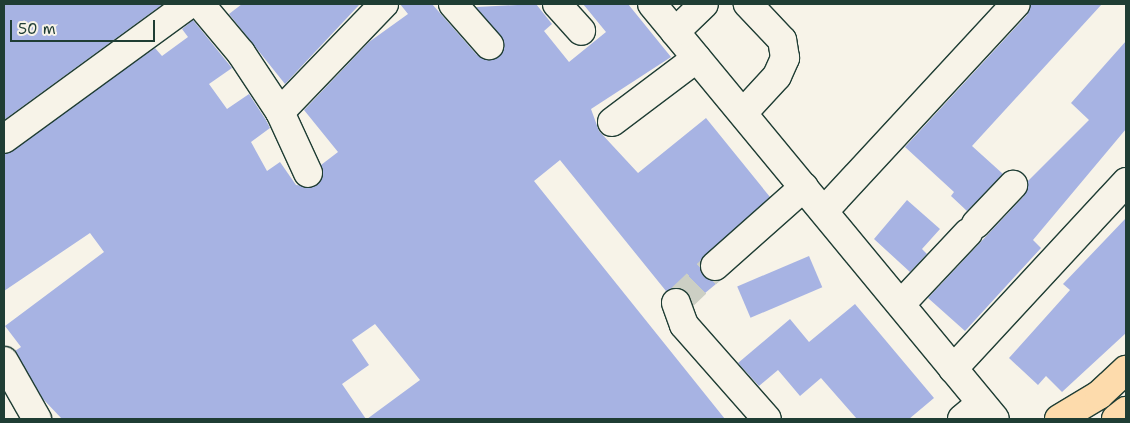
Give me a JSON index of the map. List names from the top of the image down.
{
  "scale_bar": "50 m"
}
